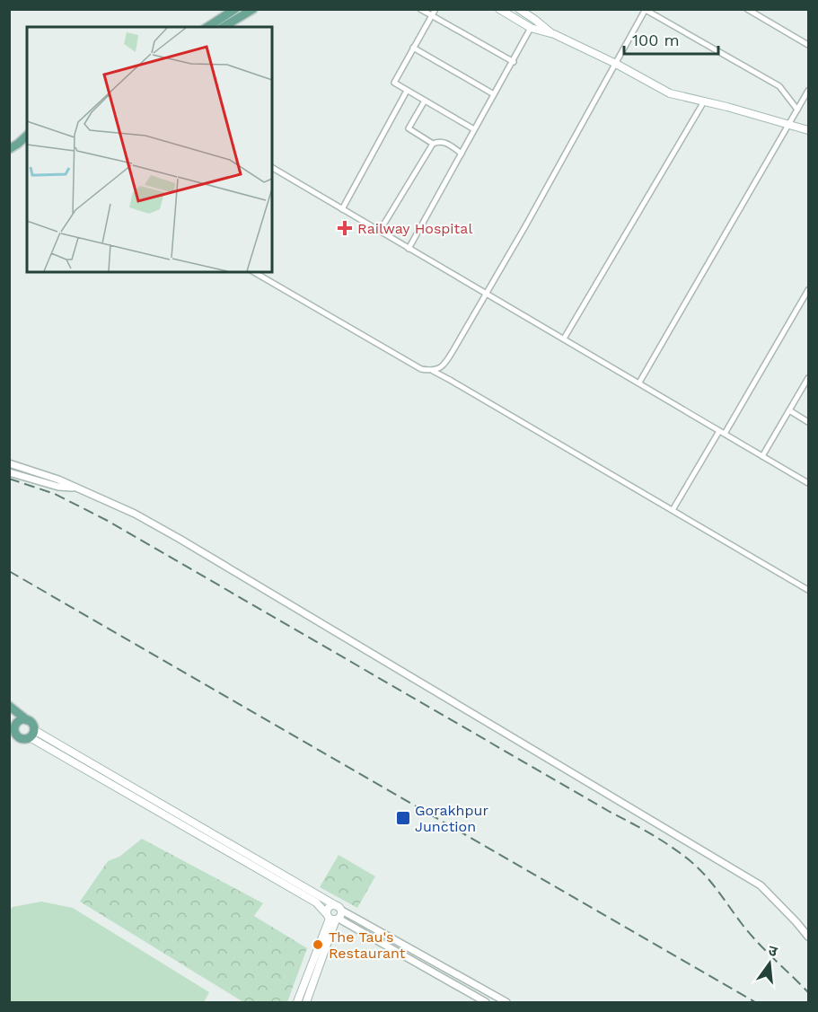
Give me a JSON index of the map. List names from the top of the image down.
{
  "places": {
    "health": ["Railway Hospital"],
    "transit": ["Gorakhpur Junction"],
    "other": ["The Tau's Restaurant"]
  },
  "scale_bar": "100 m",
  "north": "top"
}
